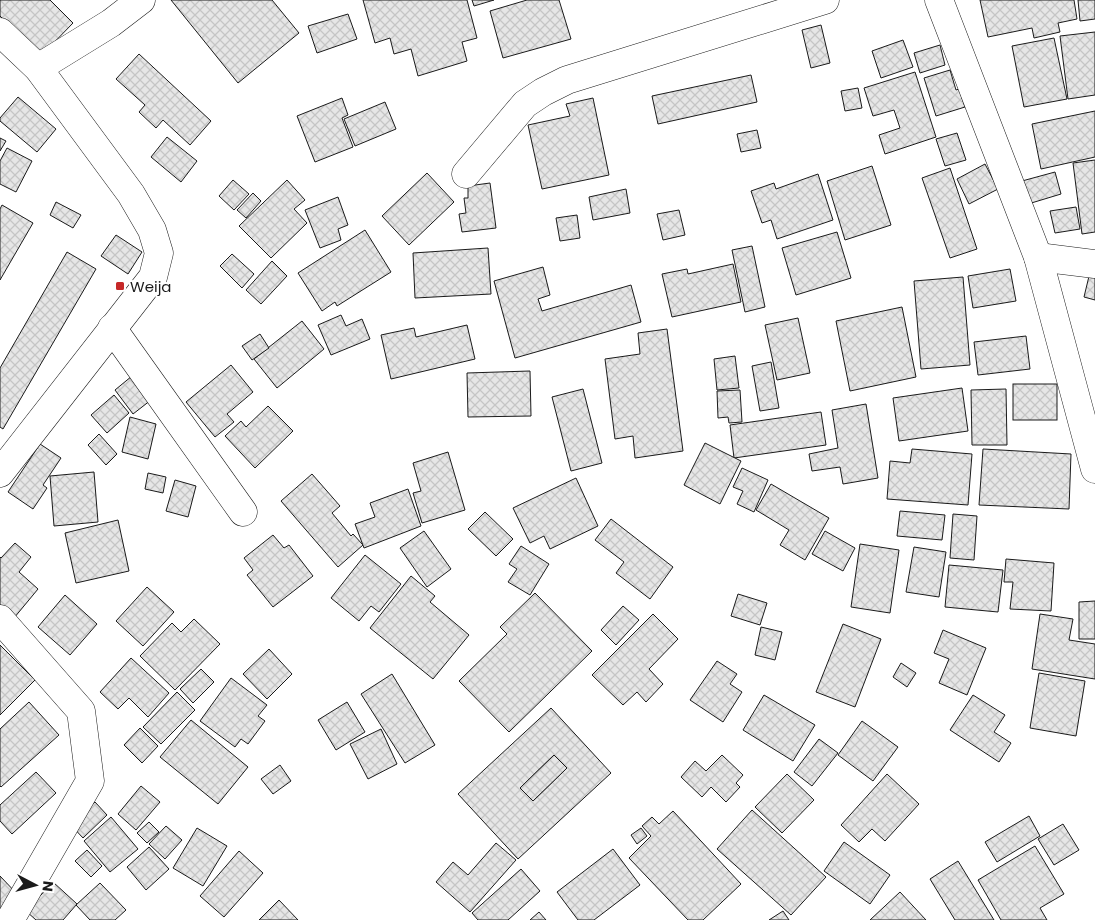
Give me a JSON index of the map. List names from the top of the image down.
{
  "places": {
    "transit": ["Weija"]
  },
  "north": "right"
}
